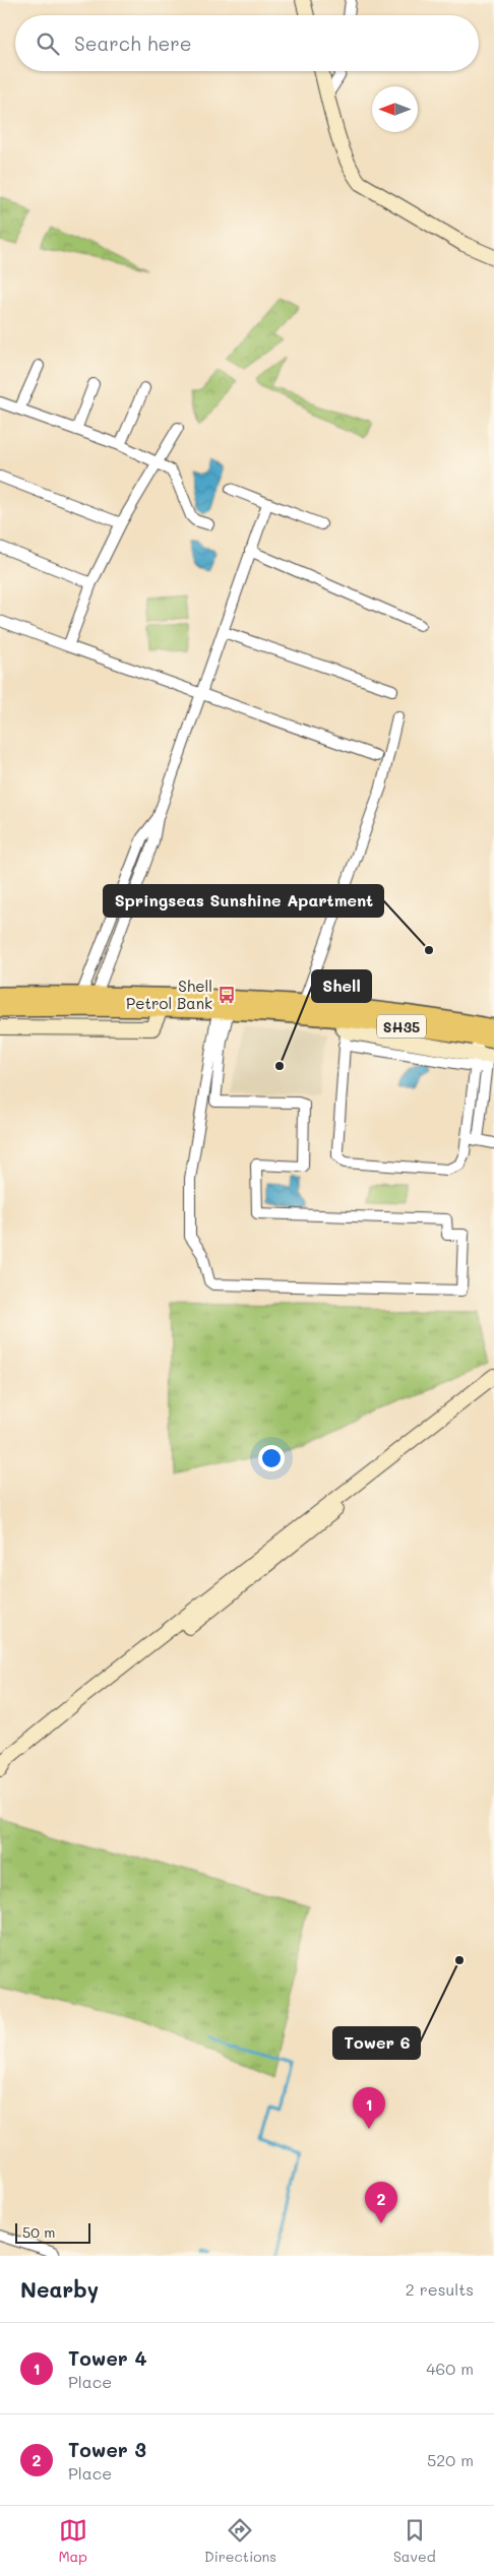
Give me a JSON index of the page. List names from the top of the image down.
{
  "streets": {
    "main road": ["SH35"]
  },
  "places": {
    "other": ["Springseas Sunshine Apartment", "Shell", "Tower 6"],
    "bus stop": ["Shell Petrol Bank"]
  },
  "scale_bar": "50 m",
  "north": "left",
  "page": {
    "search": "Search here",
    "pins": ["1", "2"],
    "scale": "50 m",
    "heading": ["Nearby", "2 results"],
    "list": [
      {
        "mark": "1",
        "name": "Tower 4",
        "note": "Place",
        "value": "460 m"
      },
      {
        "mark": "2",
        "name": "Tower 3",
        "note": "Place",
        "value": "520 m"
      }
    ],
    "nav": ["Map", "Directions", "Saved"]
  }
}
